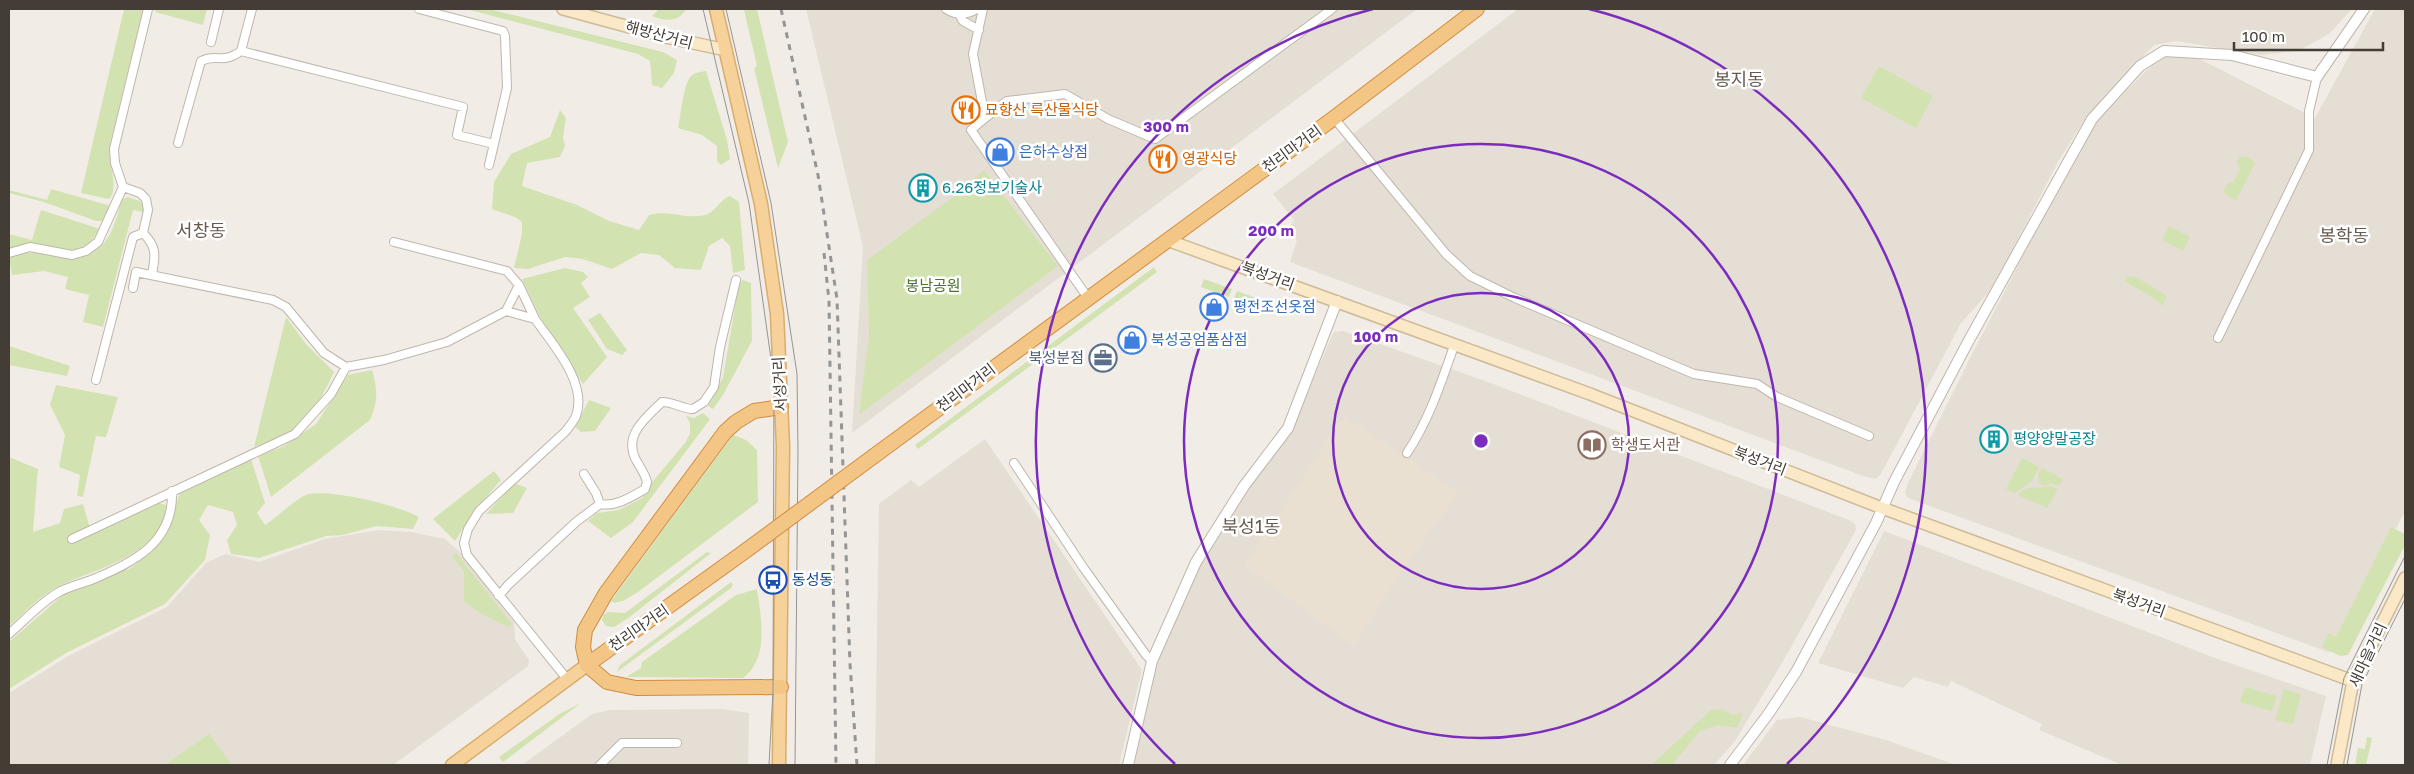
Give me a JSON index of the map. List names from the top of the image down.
{
  "streets": {
    "highway": ["천리마거리"],
    "main road": [
      "해방산거리",
      "북성거리",
      "서성거리",
      "새마을거리"
    ]
  },
  "crossings": [
    ["해방산거리", "서성거리"],
    ["천리마거리", "북성거리"],
    ["북성거리", "새마을거리"]
  ],
  "districts": [
    "봉지동",
    "서창동",
    "봉학동",
    "북성1동"
  ],
  "parks": ["봉남공원"],
  "places": {
    "restaurant": ["묘향산 륵산물식당", "영광식당"],
    "shop": ["은하수상점", "평전조선옷점", "북성공엄품삼점"],
    "building": ["6.26정보기술사", "평양양말공장"],
    "office": ["북성분점"],
    "library": ["학생도서관"],
    "bus stop": ["동성동"]
  },
  "scale_bar": "100 m",
  "rings": ["300 m", "200 m", "100 m"]
}
